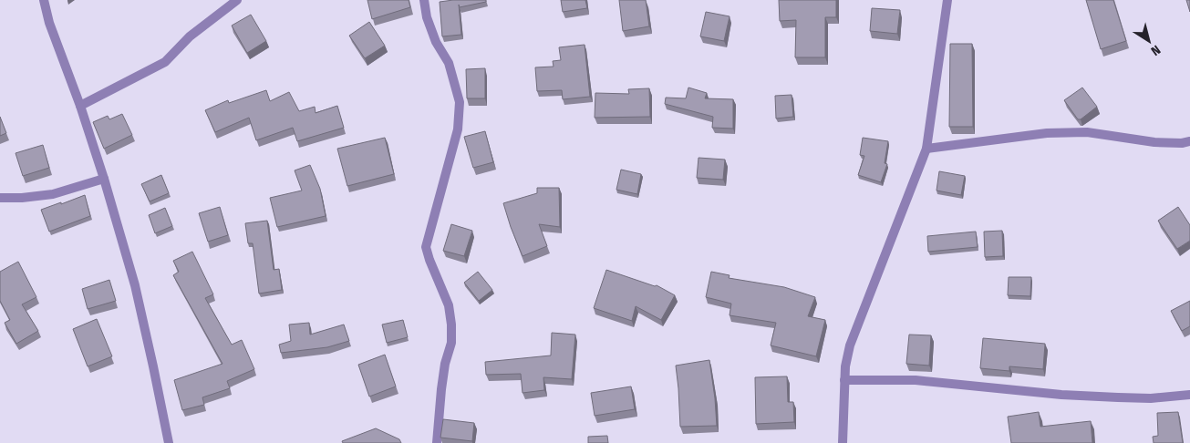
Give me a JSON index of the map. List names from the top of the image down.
{
  "north": "bottom right"
}
